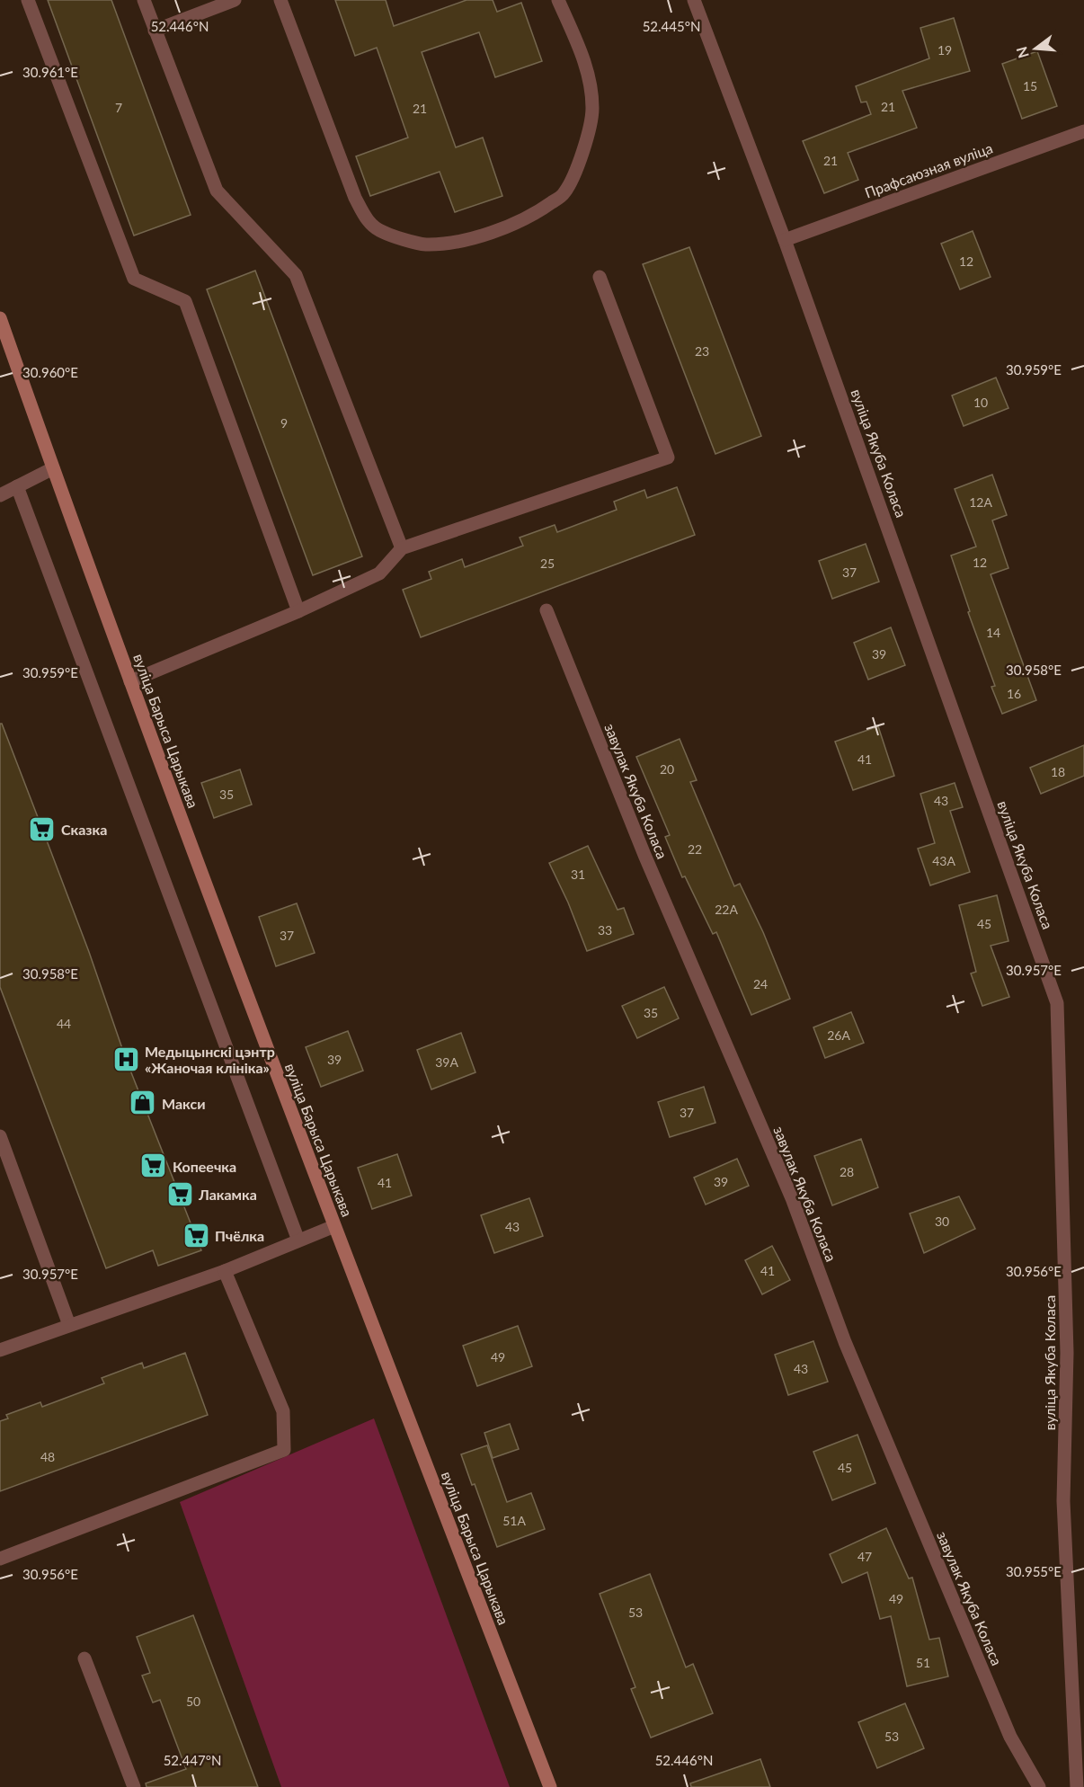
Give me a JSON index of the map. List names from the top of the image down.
{
  "streets": {
    "main road": ["вуліца Барыса Царыкава"],
    "street": ["Прафсаюзная вуліца", "вуліца Якуба Коласа", "завулак Якуба Коласа"]
  },
  "crossings": [
    ["Прафсаюзная вуліца", "вуліца Якуба Коласа"]
  ],
  "places": {
    "supermarket": [
      "Сказка",
      "Копеечка",
      "Лакамка",
      "Пчёлка"
    ],
    "hospital": ["Медыцынскі цэнтр «Жаночая клініка»"],
    "shop": ["Макси"]
  },
  "house_numbers": [
    "19",
    "15",
    "21",
    "7",
    "21",
    "21",
    "12",
    "23",
    "10",
    "9",
    "12А",
    "12",
    "25",
    "37",
    "14",
    "39",
    "16",
    "41",
    "20",
    "18",
    "35",
    "43",
    "22",
    "43А",
    "31",
    "22А",
    "45",
    "33",
    "37",
    "24",
    "35",
    "44",
    "26А",
    "39",
    "39А",
    "37",
    "28",
    "39",
    "41",
    "30",
    "43",
    "41",
    "49",
    "43",
    "48",
    "45",
    "51А",
    "47",
    "49",
    "53",
    "51",
    "50",
    "53"
  ],
  "north": "left",
  "coordinates": [
    "52.446°N",
    "52.445°N",
    "30.961°E",
    "30.959°E",
    "30.960°E",
    "30.958°E",
    "30.957°E",
    "30.956°E",
    "30.955°E",
    "52.447°N"
  ]
}
